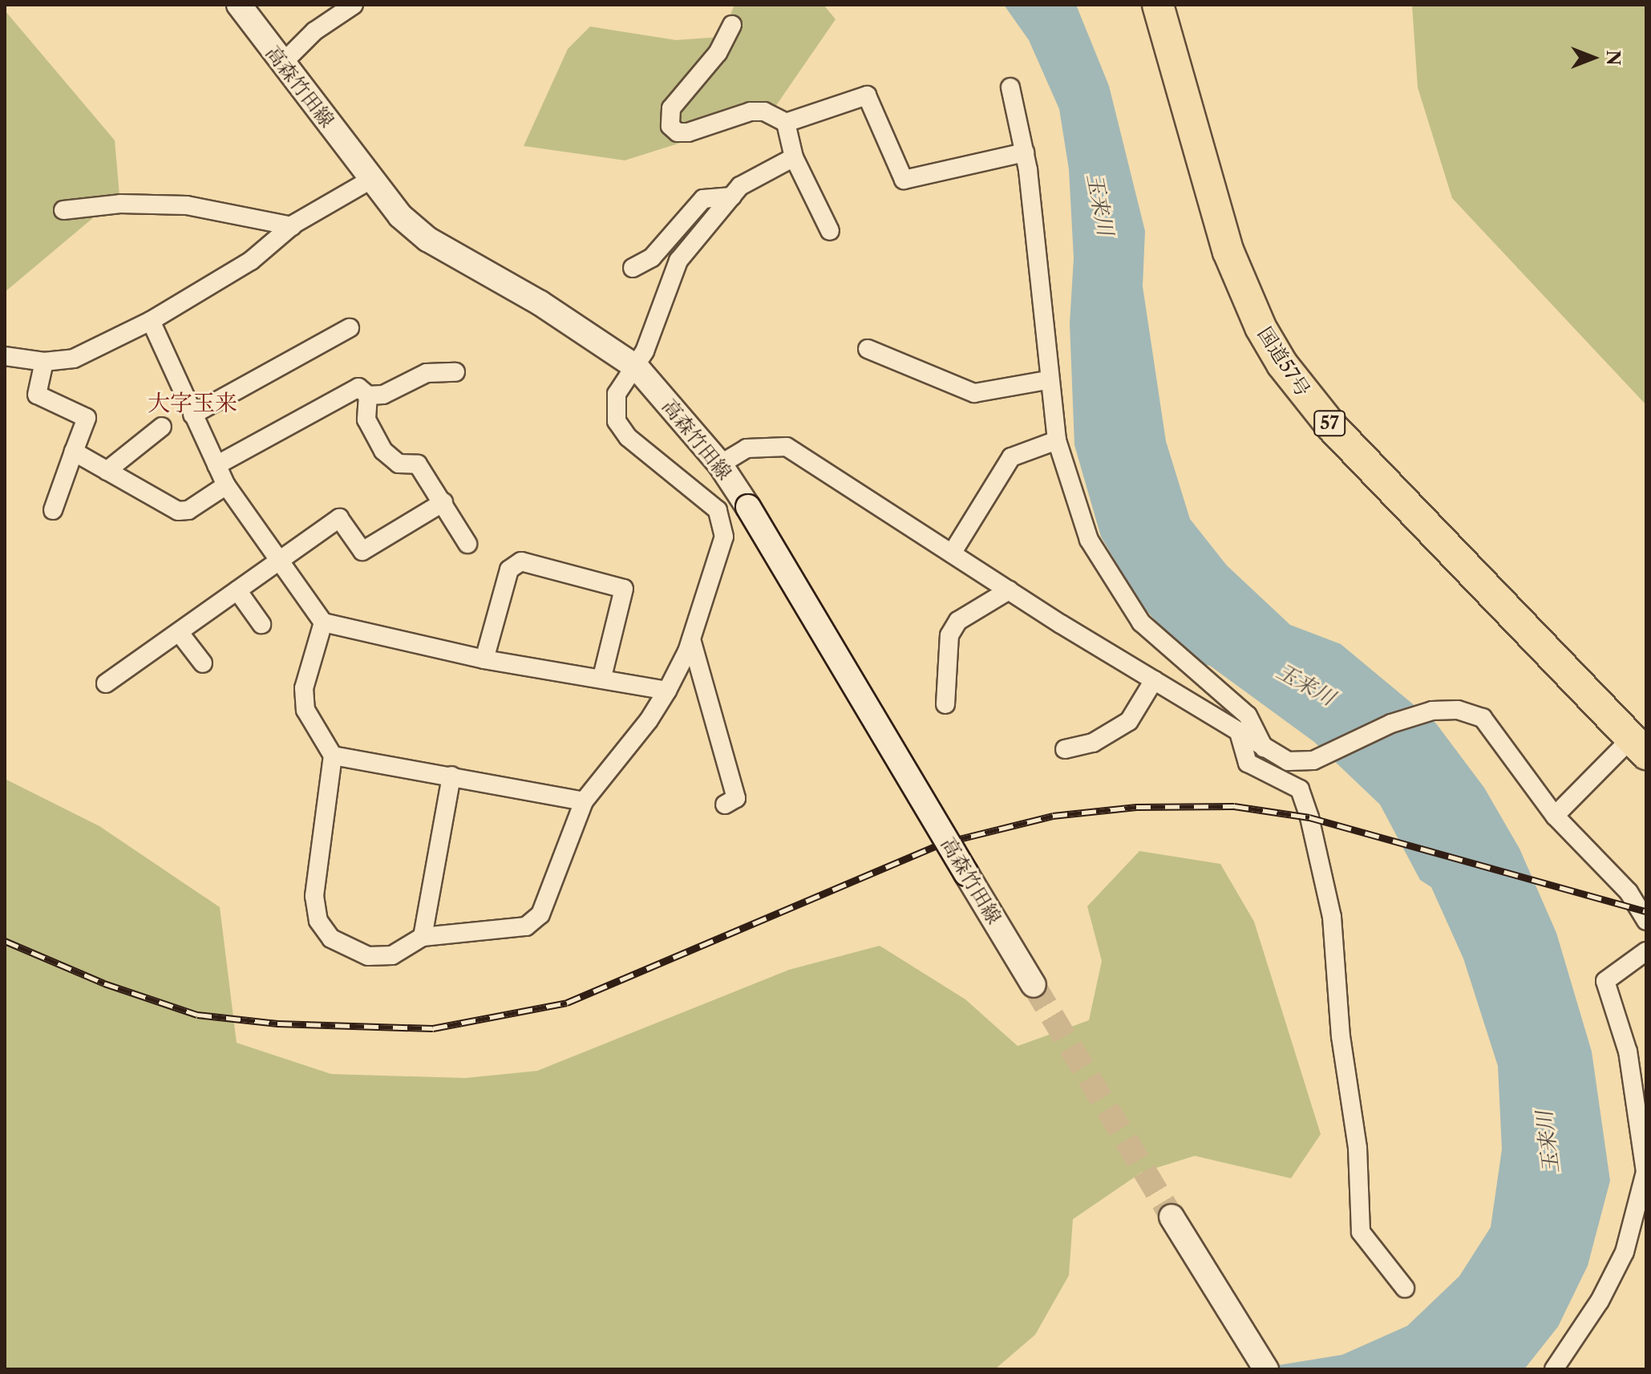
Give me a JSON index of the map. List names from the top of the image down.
{
  "streets": {
    "highway": ["国道57号", "57"],
    "main road": ["高森竹田線"]
  },
  "districts": ["大字玉来"],
  "water": ["玉来川"],
  "north": "right"
}
